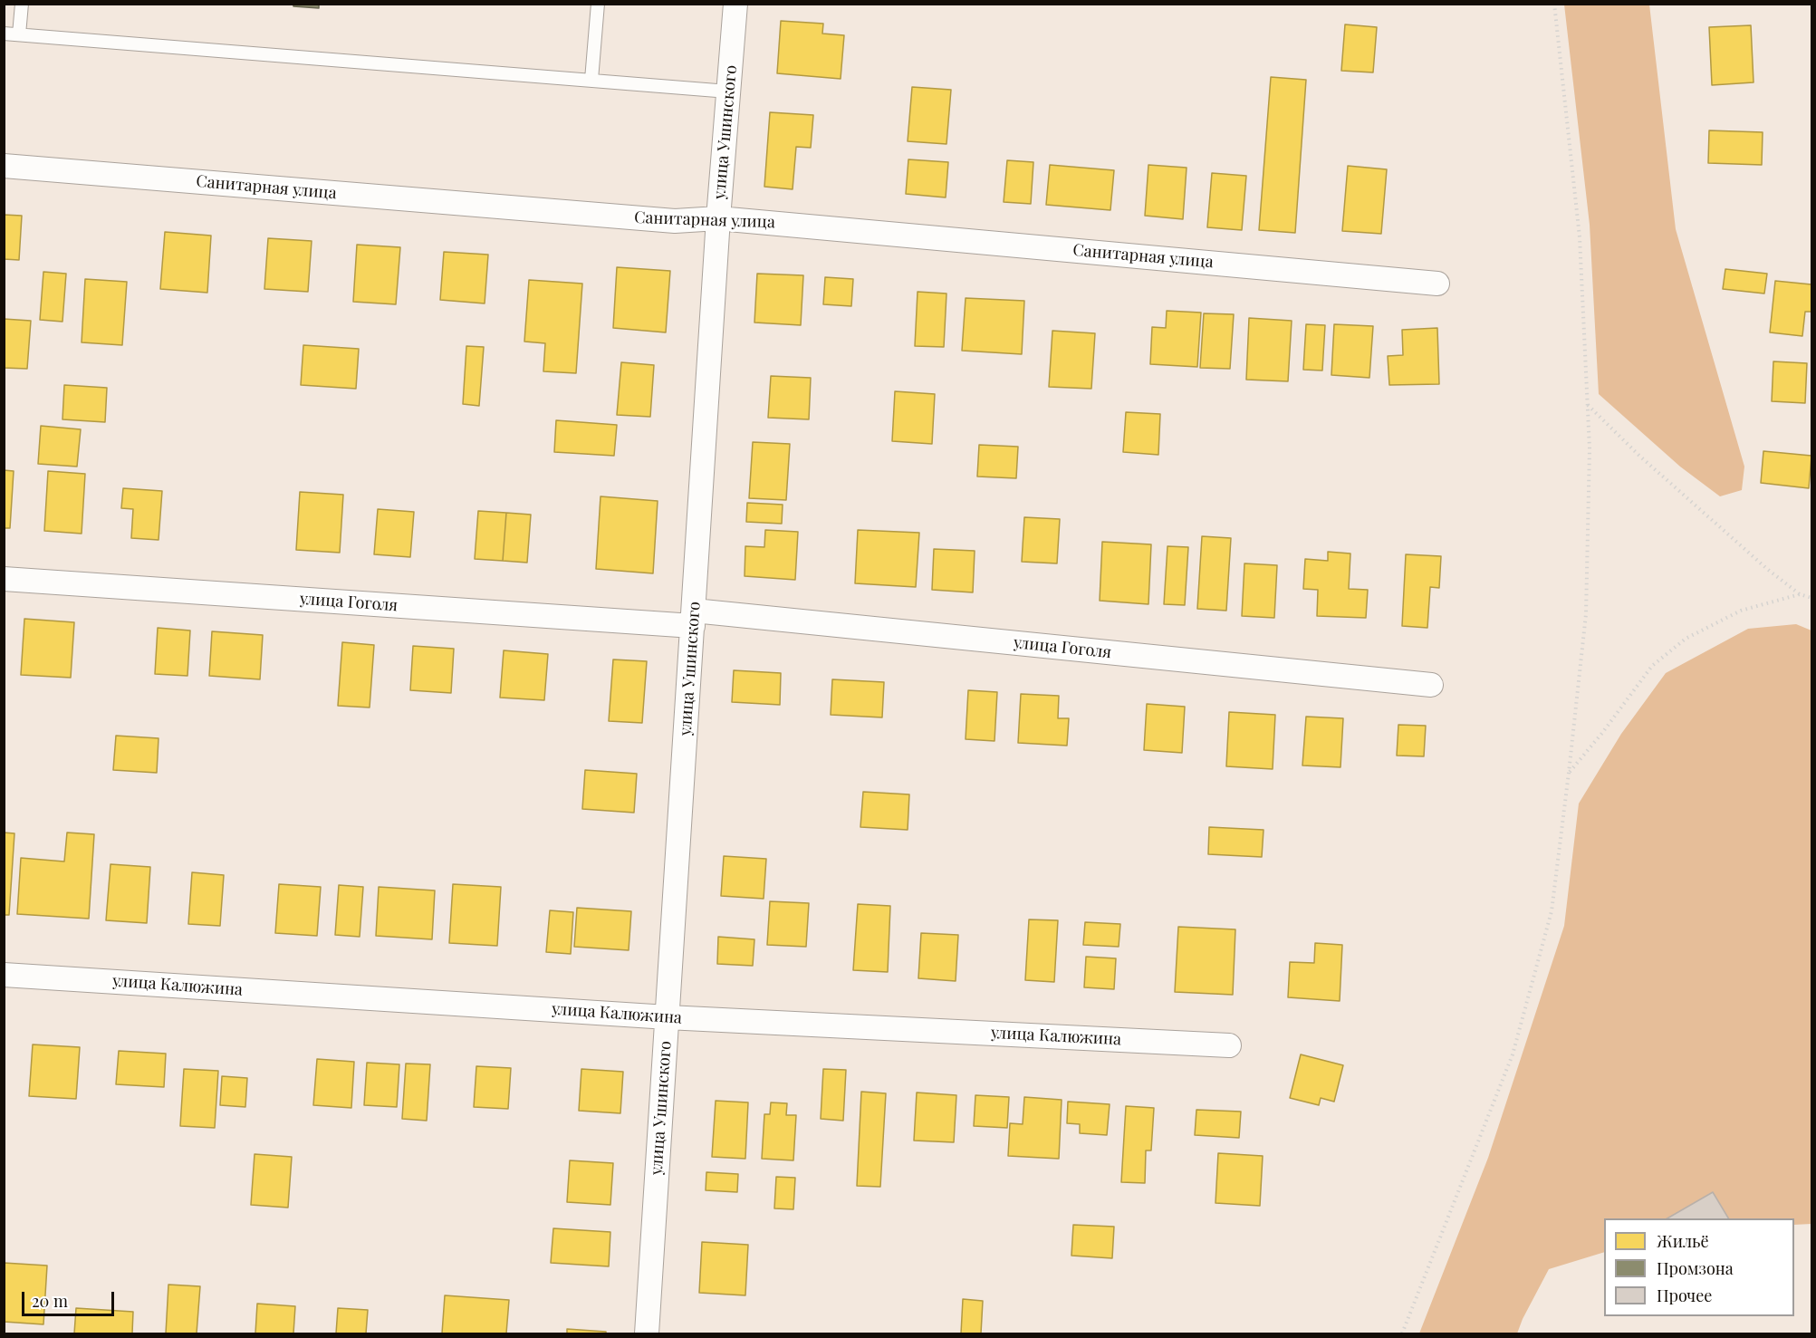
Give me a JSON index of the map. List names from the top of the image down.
{
  "streets": {
    "street": [
      "улица Ушинского",
      "Санитарная улица",
      "улица Гоголя",
      "улица Калюжина"
    ]
  },
  "crossings": [
    ["улица Ушинского", "Санитарная улица"],
    ["улица Ушинского", "улица Гоголя"],
    ["улица Ушинского", "улица Калюжина"]
  ],
  "legend": ["Жильё", "Промзона", "Прочее"],
  "scale_bar": "20 m"
}
